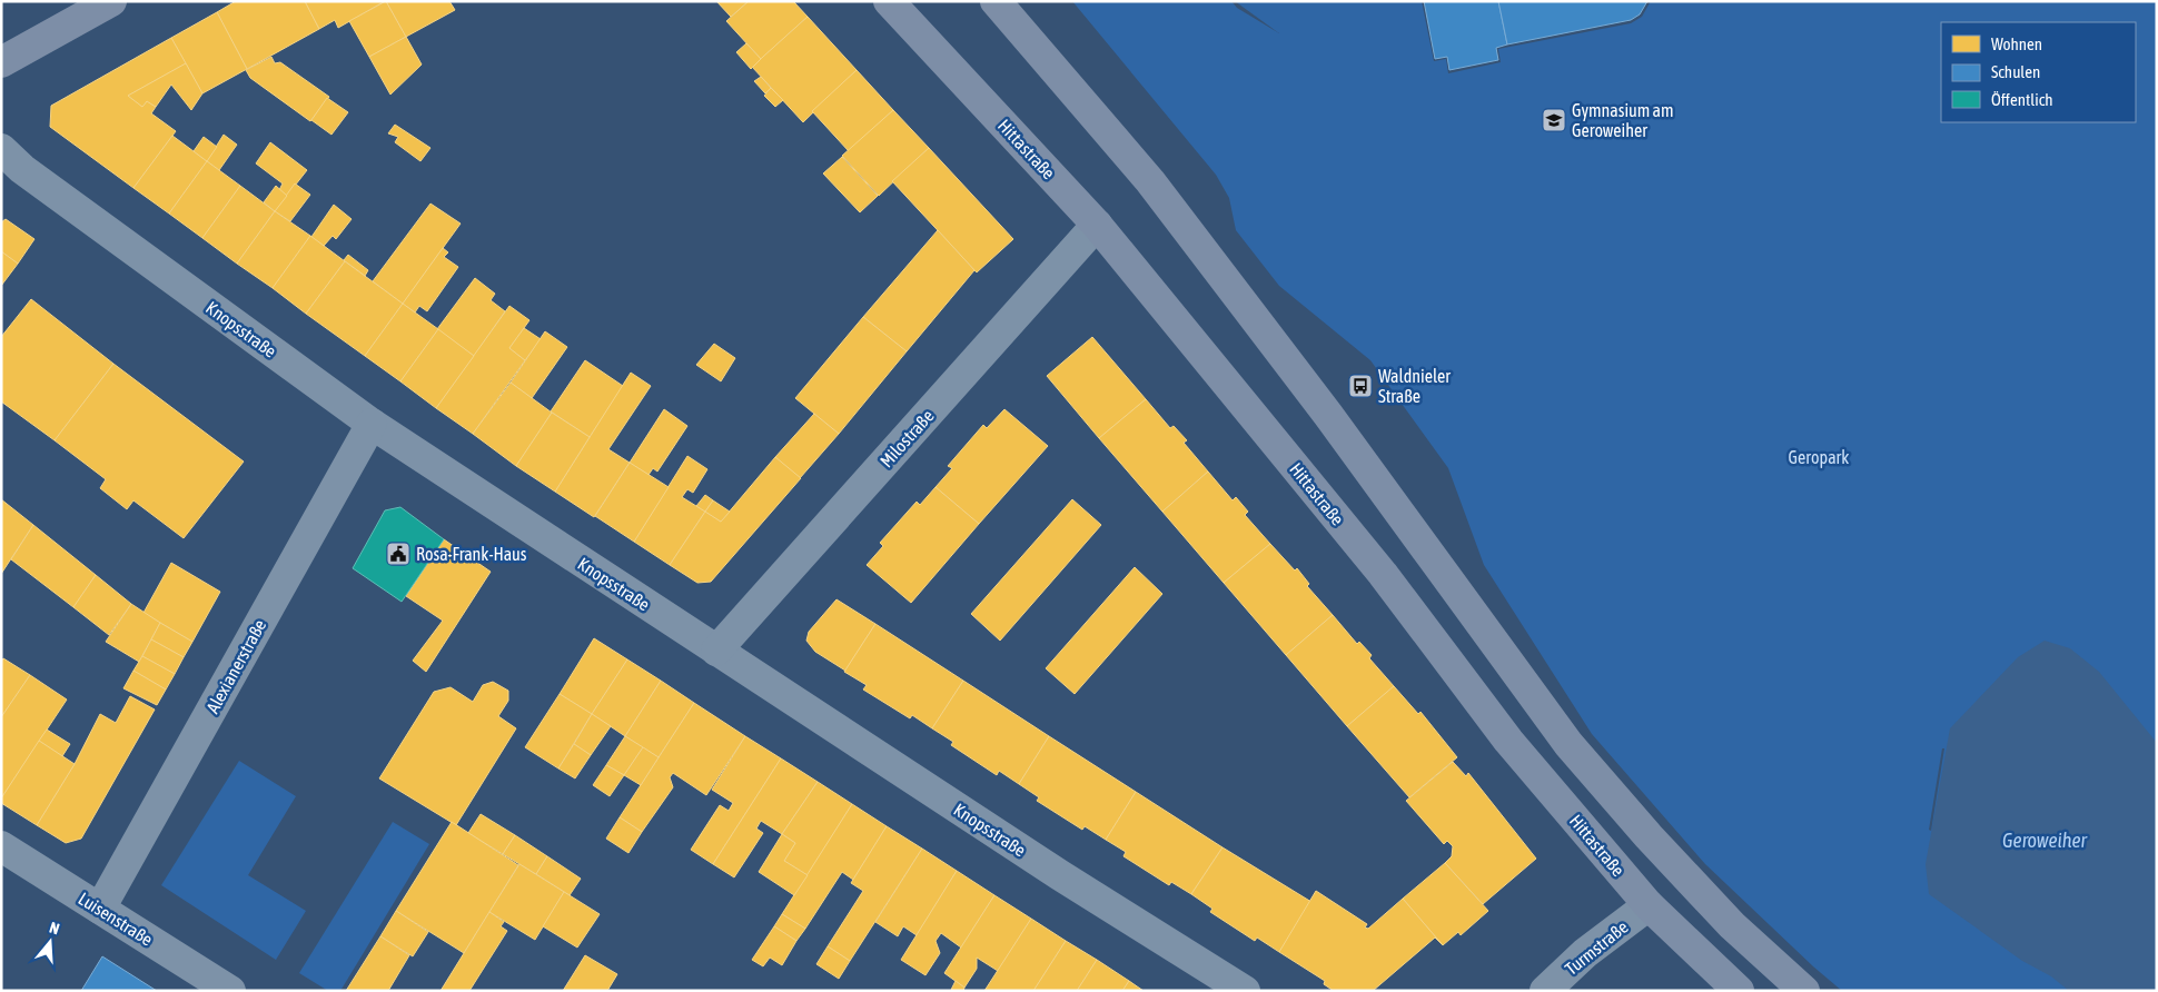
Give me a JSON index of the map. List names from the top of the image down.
{
  "streets": {
    "main road": ["Hittastraße"],
    "street": [
      "Knopsstraße",
      "Milostraße",
      "Alexianerstraße",
      "Luisenstraße",
      "Turmstraße"
    ]
  },
  "crossings": [
    ["Hittastraße", "Milostraße"],
    ["Hittastraße", "Turmstraße"],
    ["Knopsstraße", "Milostraße"],
    ["Knopsstraße", "Alexianerstraße"],
    ["Alexianerstraße", "Luisenstraße"]
  ],
  "water": ["Geroweiher"],
  "parks": ["Geropark"],
  "places": {
    "school or university": ["Gymnasium am Geroweiher"],
    "bus stop": ["Waldnieler Straße"],
    "public building": ["Rosa-Frank-Haus"]
  },
  "legend": ["Wohnen", "Schulen", "Öffentlich"],
  "north": "top"
}
